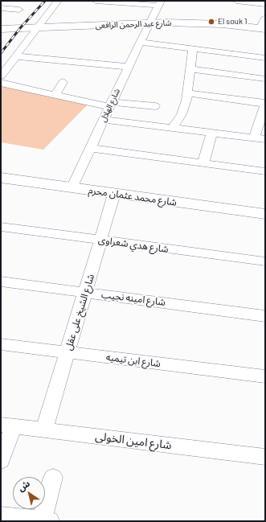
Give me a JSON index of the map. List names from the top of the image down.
{
  "streets": {
    "street": [
      "شارع عبد الرحمن الرافعى",
      "شارع الهلال",
      "شارع محمد عثمان محرم",
      "شارع هدي شعراوى",
      "شارع امينه نجيب",
      "شارع الشيخ على عقل",
      "شارع ابن تيميه",
      "شارع امين الخولى"
    ]
  },
  "crossings": [
    ["شارع عبد الرحمن الرافعى", "شارع الهلال"],
    ["شارع الهلال", "شارع محمد عثمان محرم"],
    ["شارع محمد عثمان محرم", "شارع الشيخ على عقل"],
    ["شارع هدي شعراوى", "شارع الشيخ على عقل"],
    ["شارع امينه نجيب", "شارع الشيخ على عقل"],
    ["شارع الشيخ على عقل", "شارع ابن تيميه"],
    ["شارع الشيخ على عقل", "شارع امين الخولى"]
  ],
  "places": ["El souk 1"],
  "north": "top left"
}
